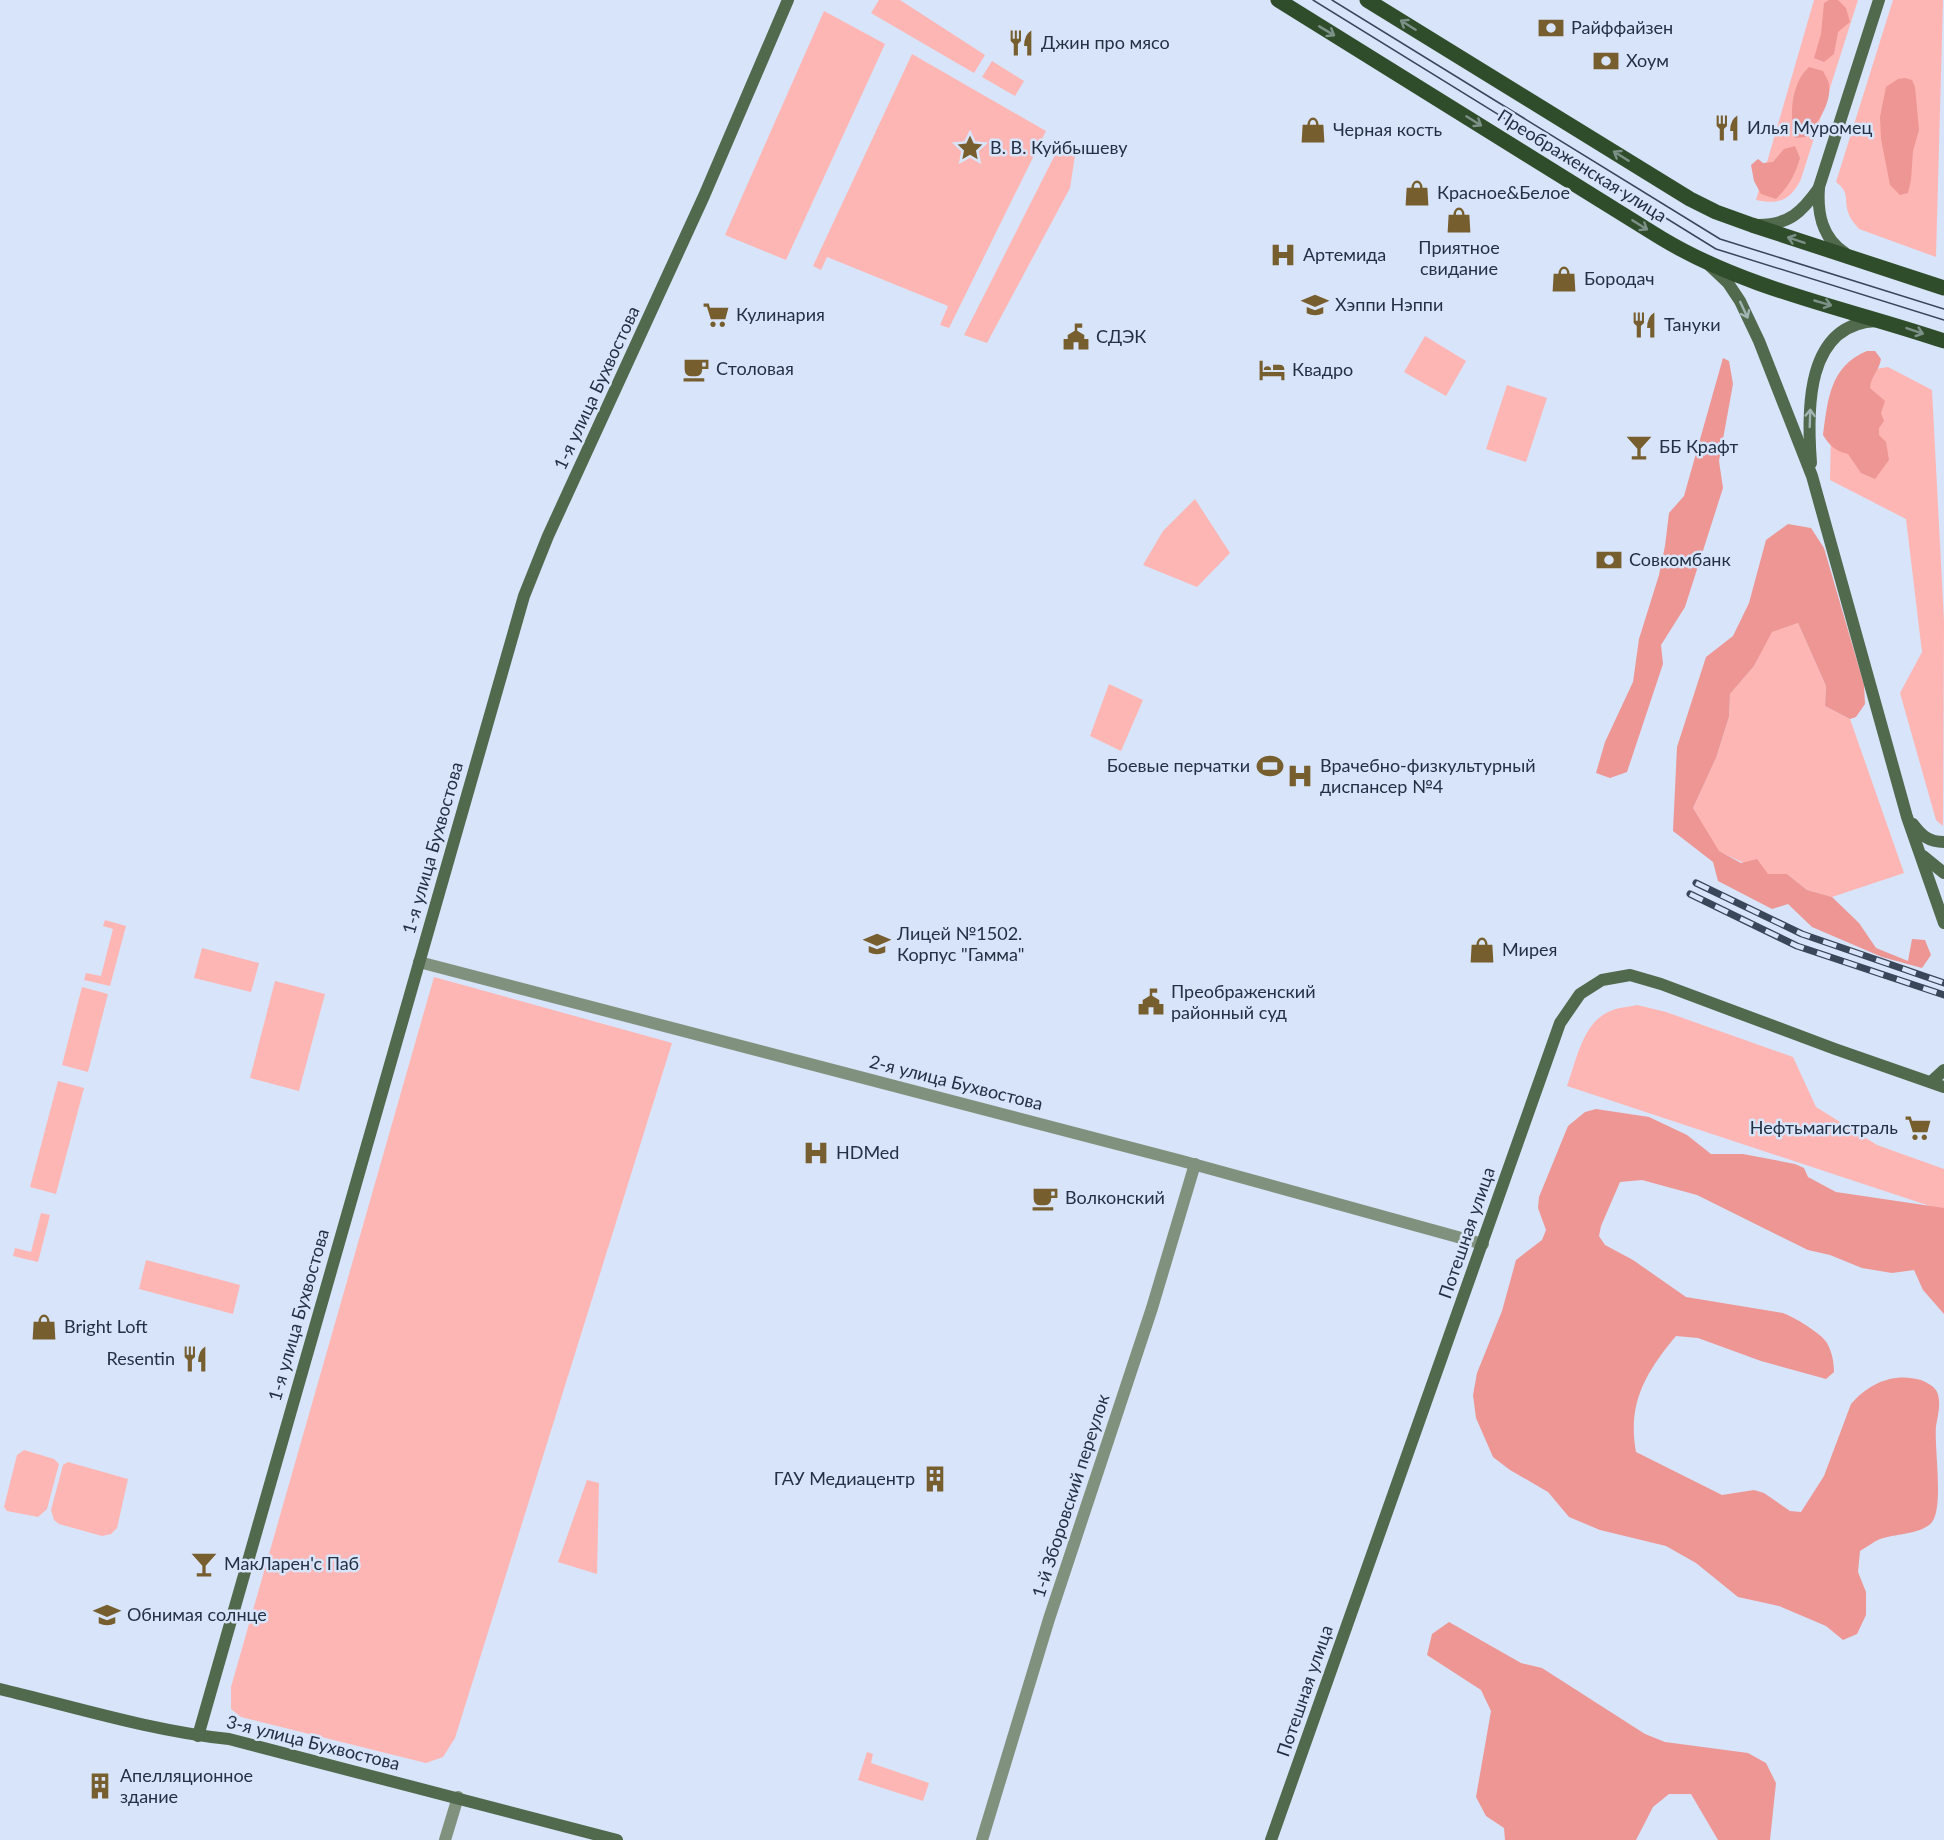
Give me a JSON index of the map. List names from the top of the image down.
{
  "streets": {
    "main road": ["Преображенская улица"],
    "street": [
      "1-я улица Бухвостова",
      "2-я улица Бухвостова",
      "Потешная улица",
      "1-й Зборовский переулок",
      "3-я улица Бухвостова"
    ]
  },
  "crossings": [
    ["1-я улица Бухвостова", "2-я улица Бухвостова"],
    ["1-я улица Бухвостова", "3-я улица Бухвостова"],
    ["2-я улица Бухвостова", "Потешная улица"],
    ["2-я улица Бухвостова", "1-й Зборовский переулок"]
  ],
  "places": {
    "bank": ["Райффайзен", "Хоум", "Совкомбанк"],
    "restaurant": [
      "Джин про мясо",
      "Илья Муромец",
      "Тануки",
      "Resentin"
    ],
    "shop": [
      "Черная кость",
      "Красное&Белое",
      "Приятное свидание",
      "Бородач",
      "Мирея",
      "Bright Loft"
    ],
    "place": ["В. В. Куйбышеву"],
    "hospital": ["Артемида", "Врачебно-физкультурный диспансер №4", "HDMed"],
    "school or university": ["Хэппи Нэппи", "Лицей №1502. Корпус \"Гамма\"", "Обнимая солнце"],
    "supermarket": ["Кулинария", "Нефтьмагистраль"],
    "public building": ["СДЭК", "Преображенский районный суд"],
    "cafe": ["Столовая", "Волконский"],
    "hotel": ["Квадро"],
    "bar": ["ББ Крафт", "МакЛарен'с Паб"],
    "sports": ["Боевые перчатки"],
    "building": ["ГАУ Медиацентр", "Апелляционное здание"]
  }
}
